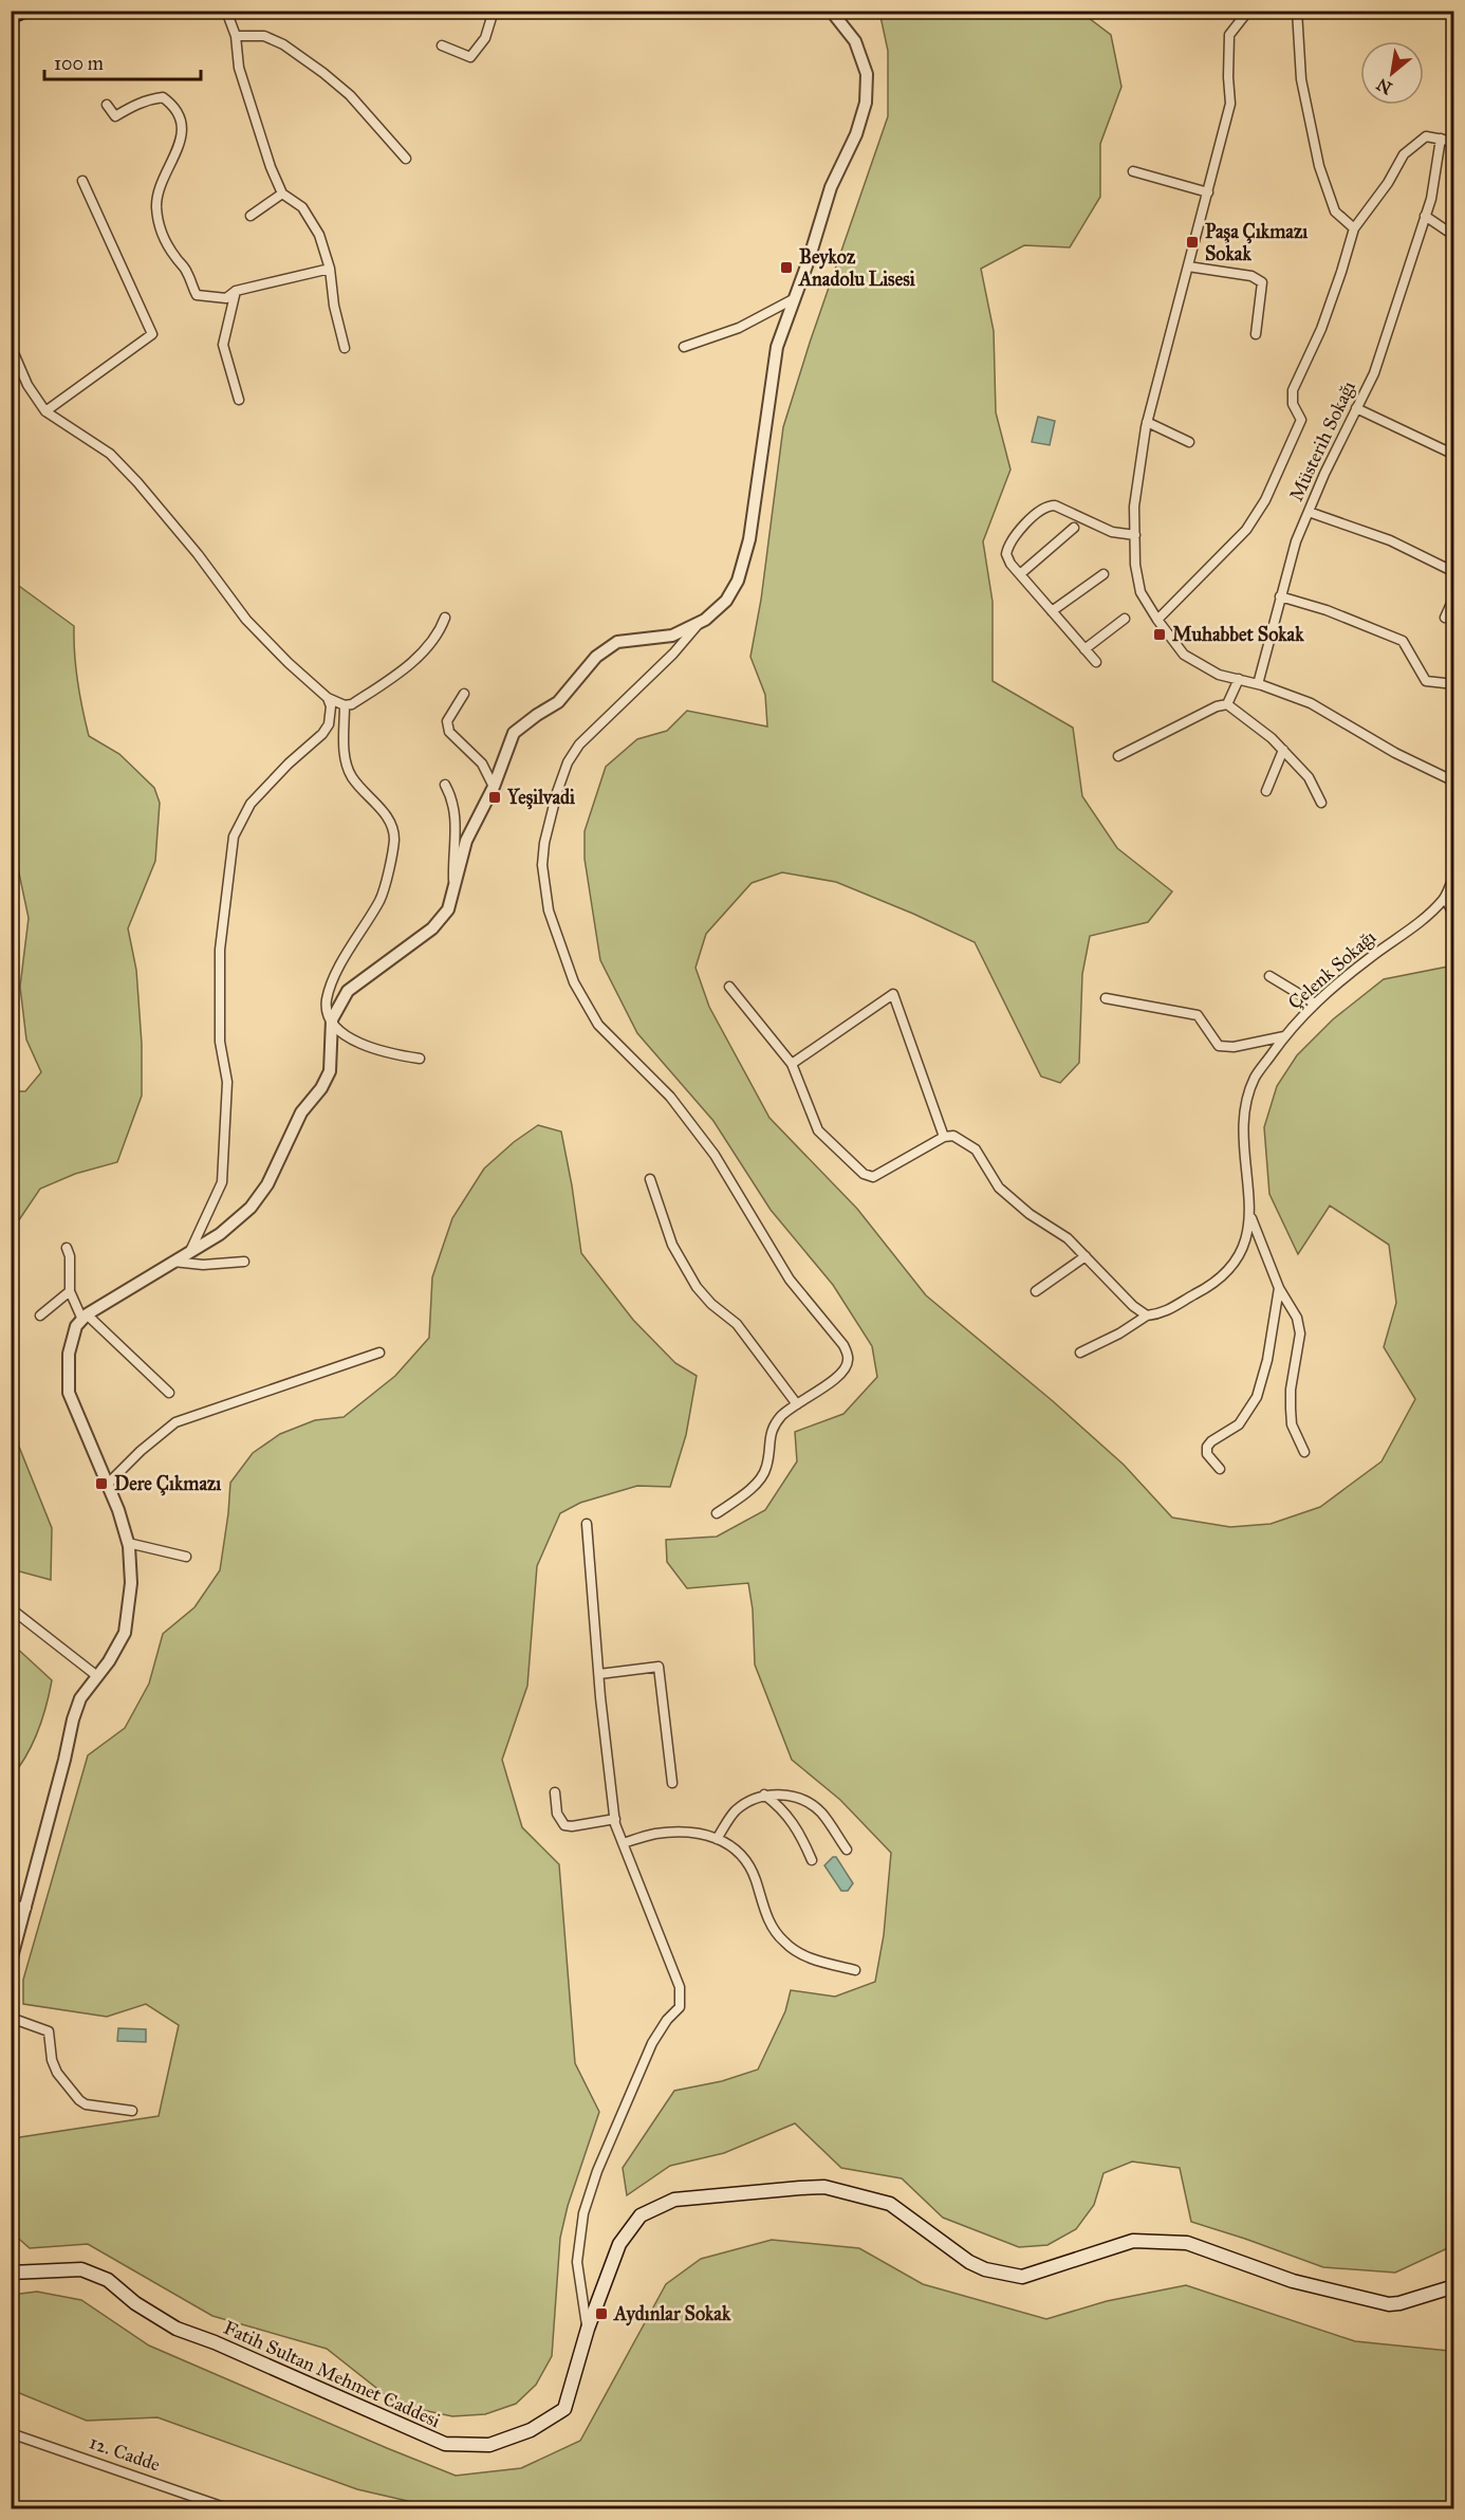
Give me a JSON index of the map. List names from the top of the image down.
{
  "streets": {
    "main road": ["Fatih Sultan Mehmet Caddesi"],
    "street": ["Müsterih Sokağı", "Çelenk Sokağı", "12. Cadde"]
  },
  "places": {
    "transit": [
      "Paşa Çıkmazı Sokak",
      "Beykoz Anadolu Lisesi",
      "Muhabbet Sokak",
      "Yeşilvadi",
      "Dere Çıkmazı",
      "Aydınlar Sokak"
    ]
  },
  "scale_bar": "100 m",
  "north": "bottom left"
}
